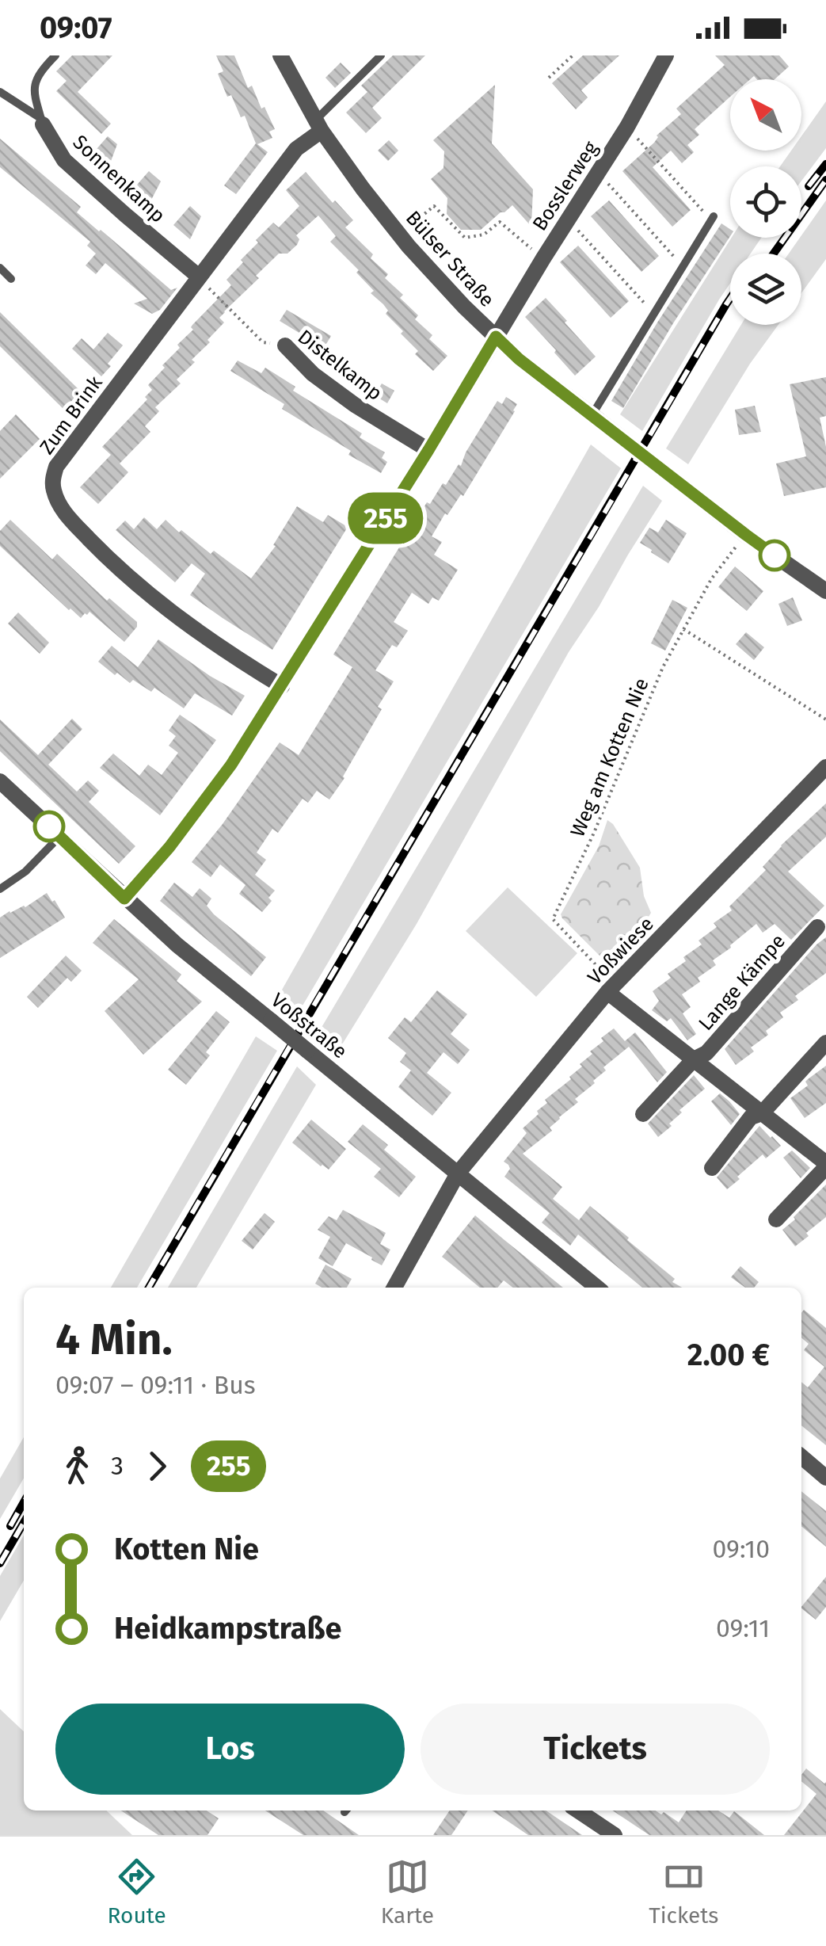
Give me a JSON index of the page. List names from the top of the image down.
{
  "streets": {
    "street": [
      "Sonnenkamp",
      "Bosslerweg",
      "Bülser Straße",
      "Distelkamp",
      "Zum Brink",
      "Voßwiese",
      "Lange Kämpe",
      "Voßstraße"
    ],
    "path": ["Weg am Kotten Nie"]
  },
  "crossings": [
    ["Sonnenkamp", "Distelkamp"],
    ["Sonnenkamp", "Zum Brink"],
    ["Bosslerweg", "Bülser Straße"],
    ["Bosslerweg", "Distelkamp"],
    ["Bosslerweg", "Zum Brink"],
    ["Bosslerweg", "Voßstraße"],
    ["Bülser Straße", "Zum Brink"],
    ["Bülser Straße", "Weg am Kotten Nie"],
    ["Distelkamp", "Zum Brink"],
    ["Weg am Kotten Nie", "Voßwiese"],
    ["Voßwiese", "Voßstraße"]
  ],
  "lines": ["bus line 255"],
  "north": "top left",
  "page": {
    "status": "09:07",
    "on_map": "255",
    "heading": ["4 Min.", "09:07 – 09:11 · Bus", "2.00 €"],
    "legs": ["3", "255"],
    "list": [
      {
        "name": "Kotten Nie",
        "value": "09:10"
      },
      {
        "name": "Heidkampstraße",
        "value": "09:11"
      }
    ],
    "buttons": ["Los", "Tickets"],
    "tabs": ["Route", "Karte", "Tickets"]
  }
}
